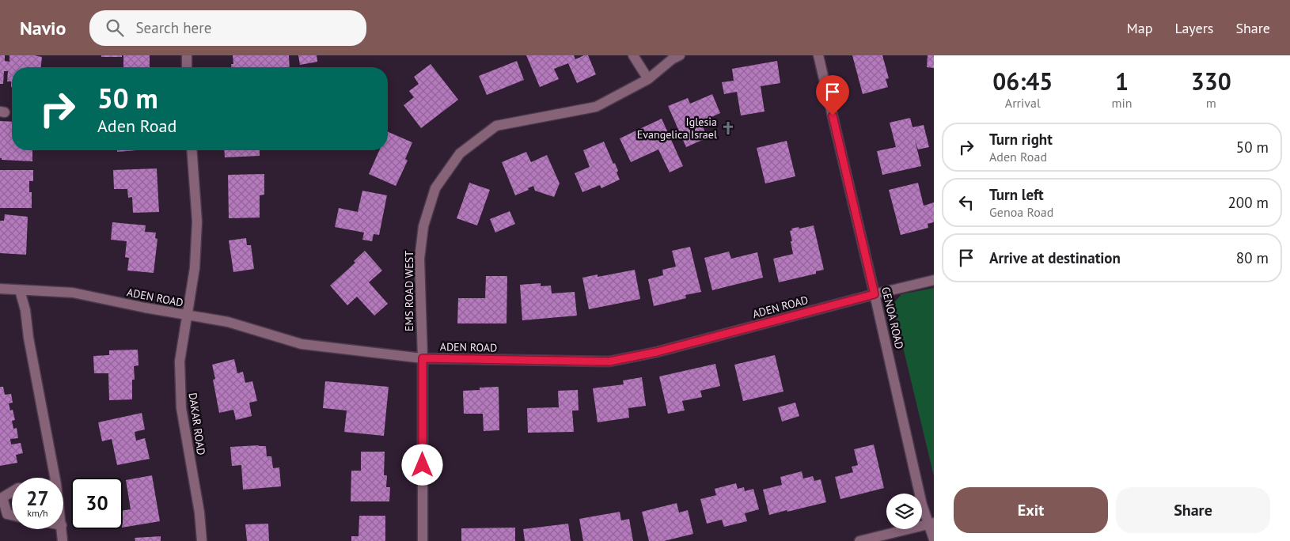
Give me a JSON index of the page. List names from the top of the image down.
{
  "streets": {
    "street": [
      "EMS ROAD WEST",
      "ADEN ROAD",
      "GENOA ROAD",
      "DAKAR ROAD"
    ]
  },
  "crossings": [
    ["EMS ROAD WEST", "ADEN ROAD"],
    ["ADEN ROAD", "GENOA ROAD"],
    ["ADEN ROAD", "DAKAR ROAD"]
  ],
  "places": {
    "church": ["Iglesia Evangelica Israel"]
  },
  "page": {
    "header": "Navio",
    "search": "Search here",
    "nav": ["Map", "Layers", "Share"],
    "eta": [
      "06:45",
      "Arrival",
      "1",
      "min",
      "330",
      "m"
    ],
    "turn": ["50 m", "Aden Road"],
    "list": [
      {
        "name": "Turn right",
        "note": "Aden Road",
        "value": "50 m"
      },
      {
        "name": "Turn left",
        "note": "Genoa Road",
        "value": "200 m"
      },
      {
        "name": "Arrive at destination",
        "value": "80 m"
      }
    ],
    "speed": "27 km/h",
    "limit": "30",
    "buttons": ["Exit", "Share"]
  }
}
